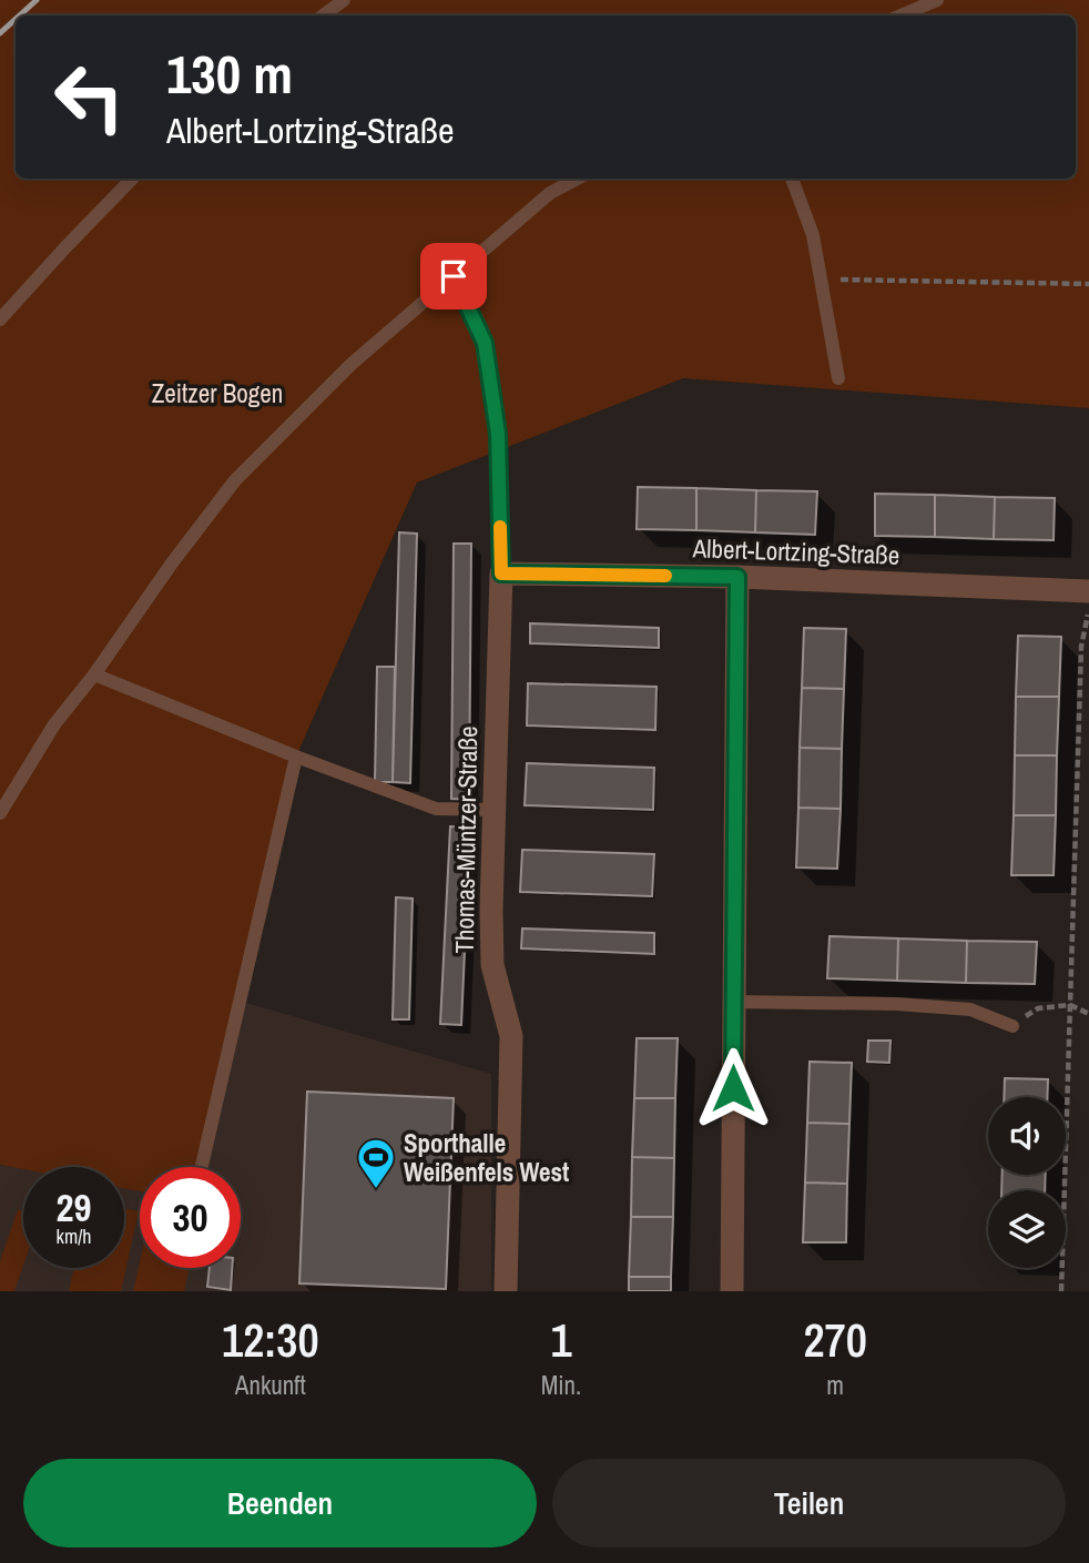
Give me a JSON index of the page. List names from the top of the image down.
{
  "streets": {
    "street": ["Albert-Lortzing-Straße", "Thomas-Müntzer-Straße"]
  },
  "crossings": [
    ["Albert-Lortzing-Straße", "Thomas-Müntzer-Straße"]
  ],
  "parks": ["Zeitzer Bogen"],
  "places": {
    "sports": ["Sporthalle Weißenfels West"]
  },
  "page": {
    "turn": ["130 m", "Albert-Lortzing-Straße"],
    "speed": "29 km/h",
    "limit": "30",
    "eta": [
      "12:30",
      "Ankunft",
      "1",
      "Min.",
      "270",
      "m"
    ],
    "buttons": ["Beenden", "Teilen"]
  }
}
